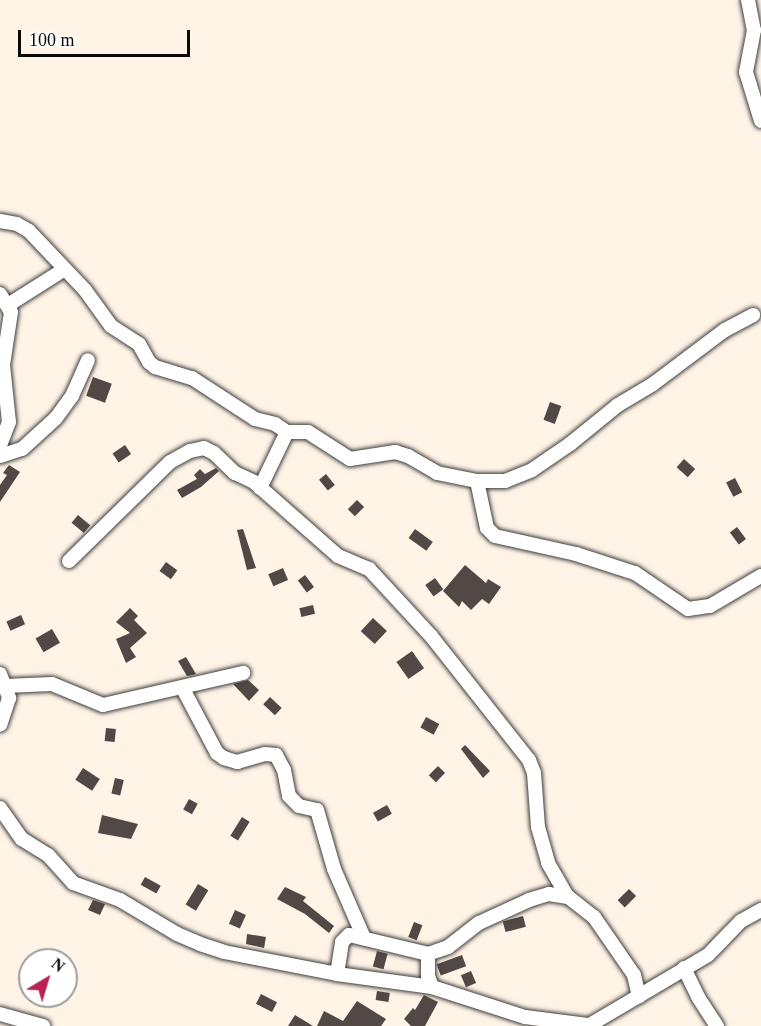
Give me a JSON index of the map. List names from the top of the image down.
{
  "scale_bar": "100 m",
  "north": "top right"
}
